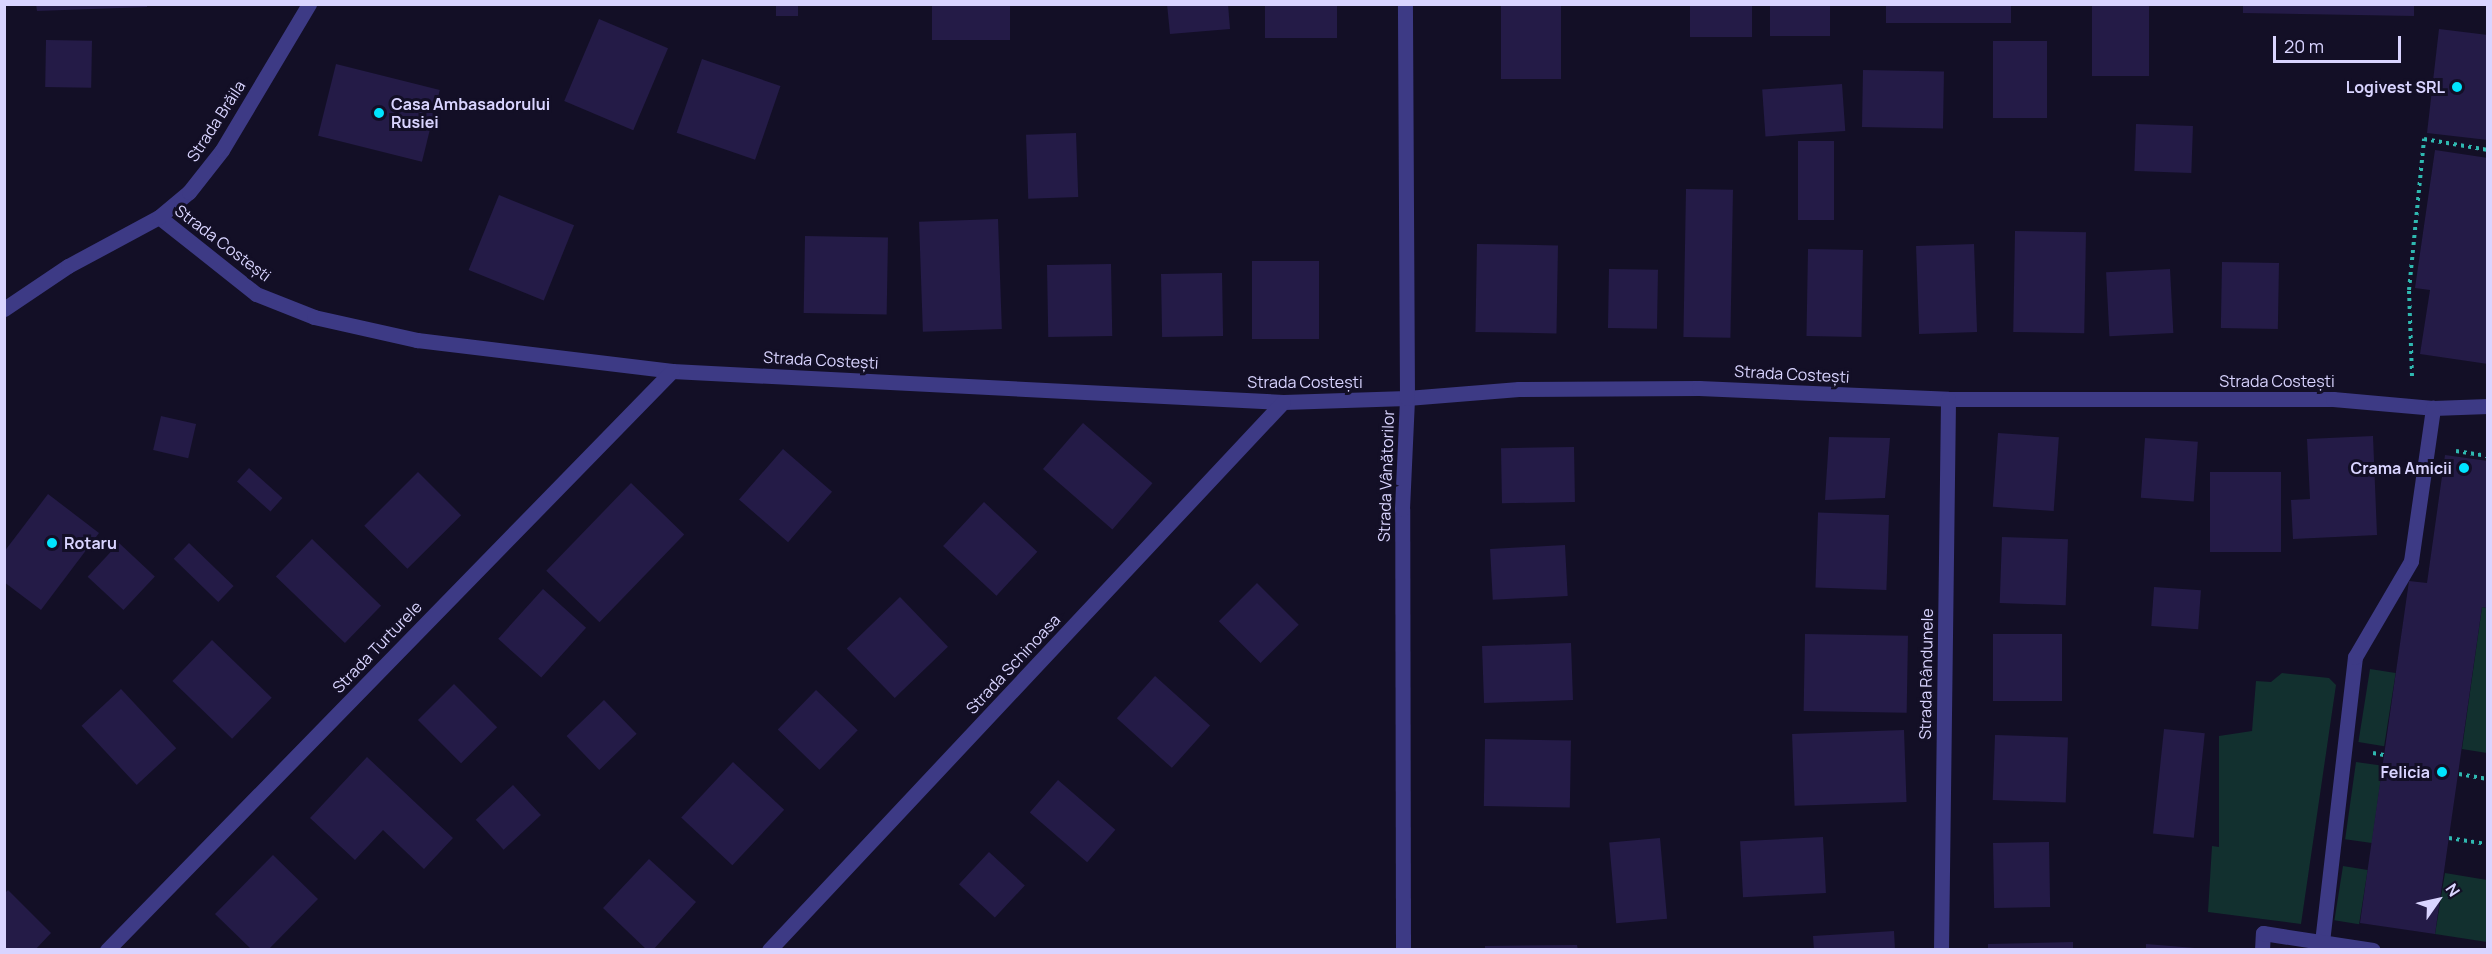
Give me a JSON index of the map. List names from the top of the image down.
{
  "streets": {
    "street": [
      "Strada Brăila",
      "Strada Costești",
      "Strada Vânătorilor",
      "Strada Turturele",
      "Strada Schinoasa",
      "Strada Rândunele"
    ]
  },
  "crossings": [
    ["Strada Brăila", "Strada Costești"],
    ["Strada Costești", "Strada Vânătorilor"],
    ["Strada Costești", "Strada Turturele"],
    ["Strada Costești", "Strada Schinoasa"],
    ["Strada Costești", "Strada Rândunele"]
  ],
  "places": [
    "Logivest SRL",
    "Casa Ambasadorului Rusiei",
    "Crama Amicii",
    "Rotaru",
    "Felicia"
  ],
  "scale_bar": "20 m",
  "north": "top right"
}
